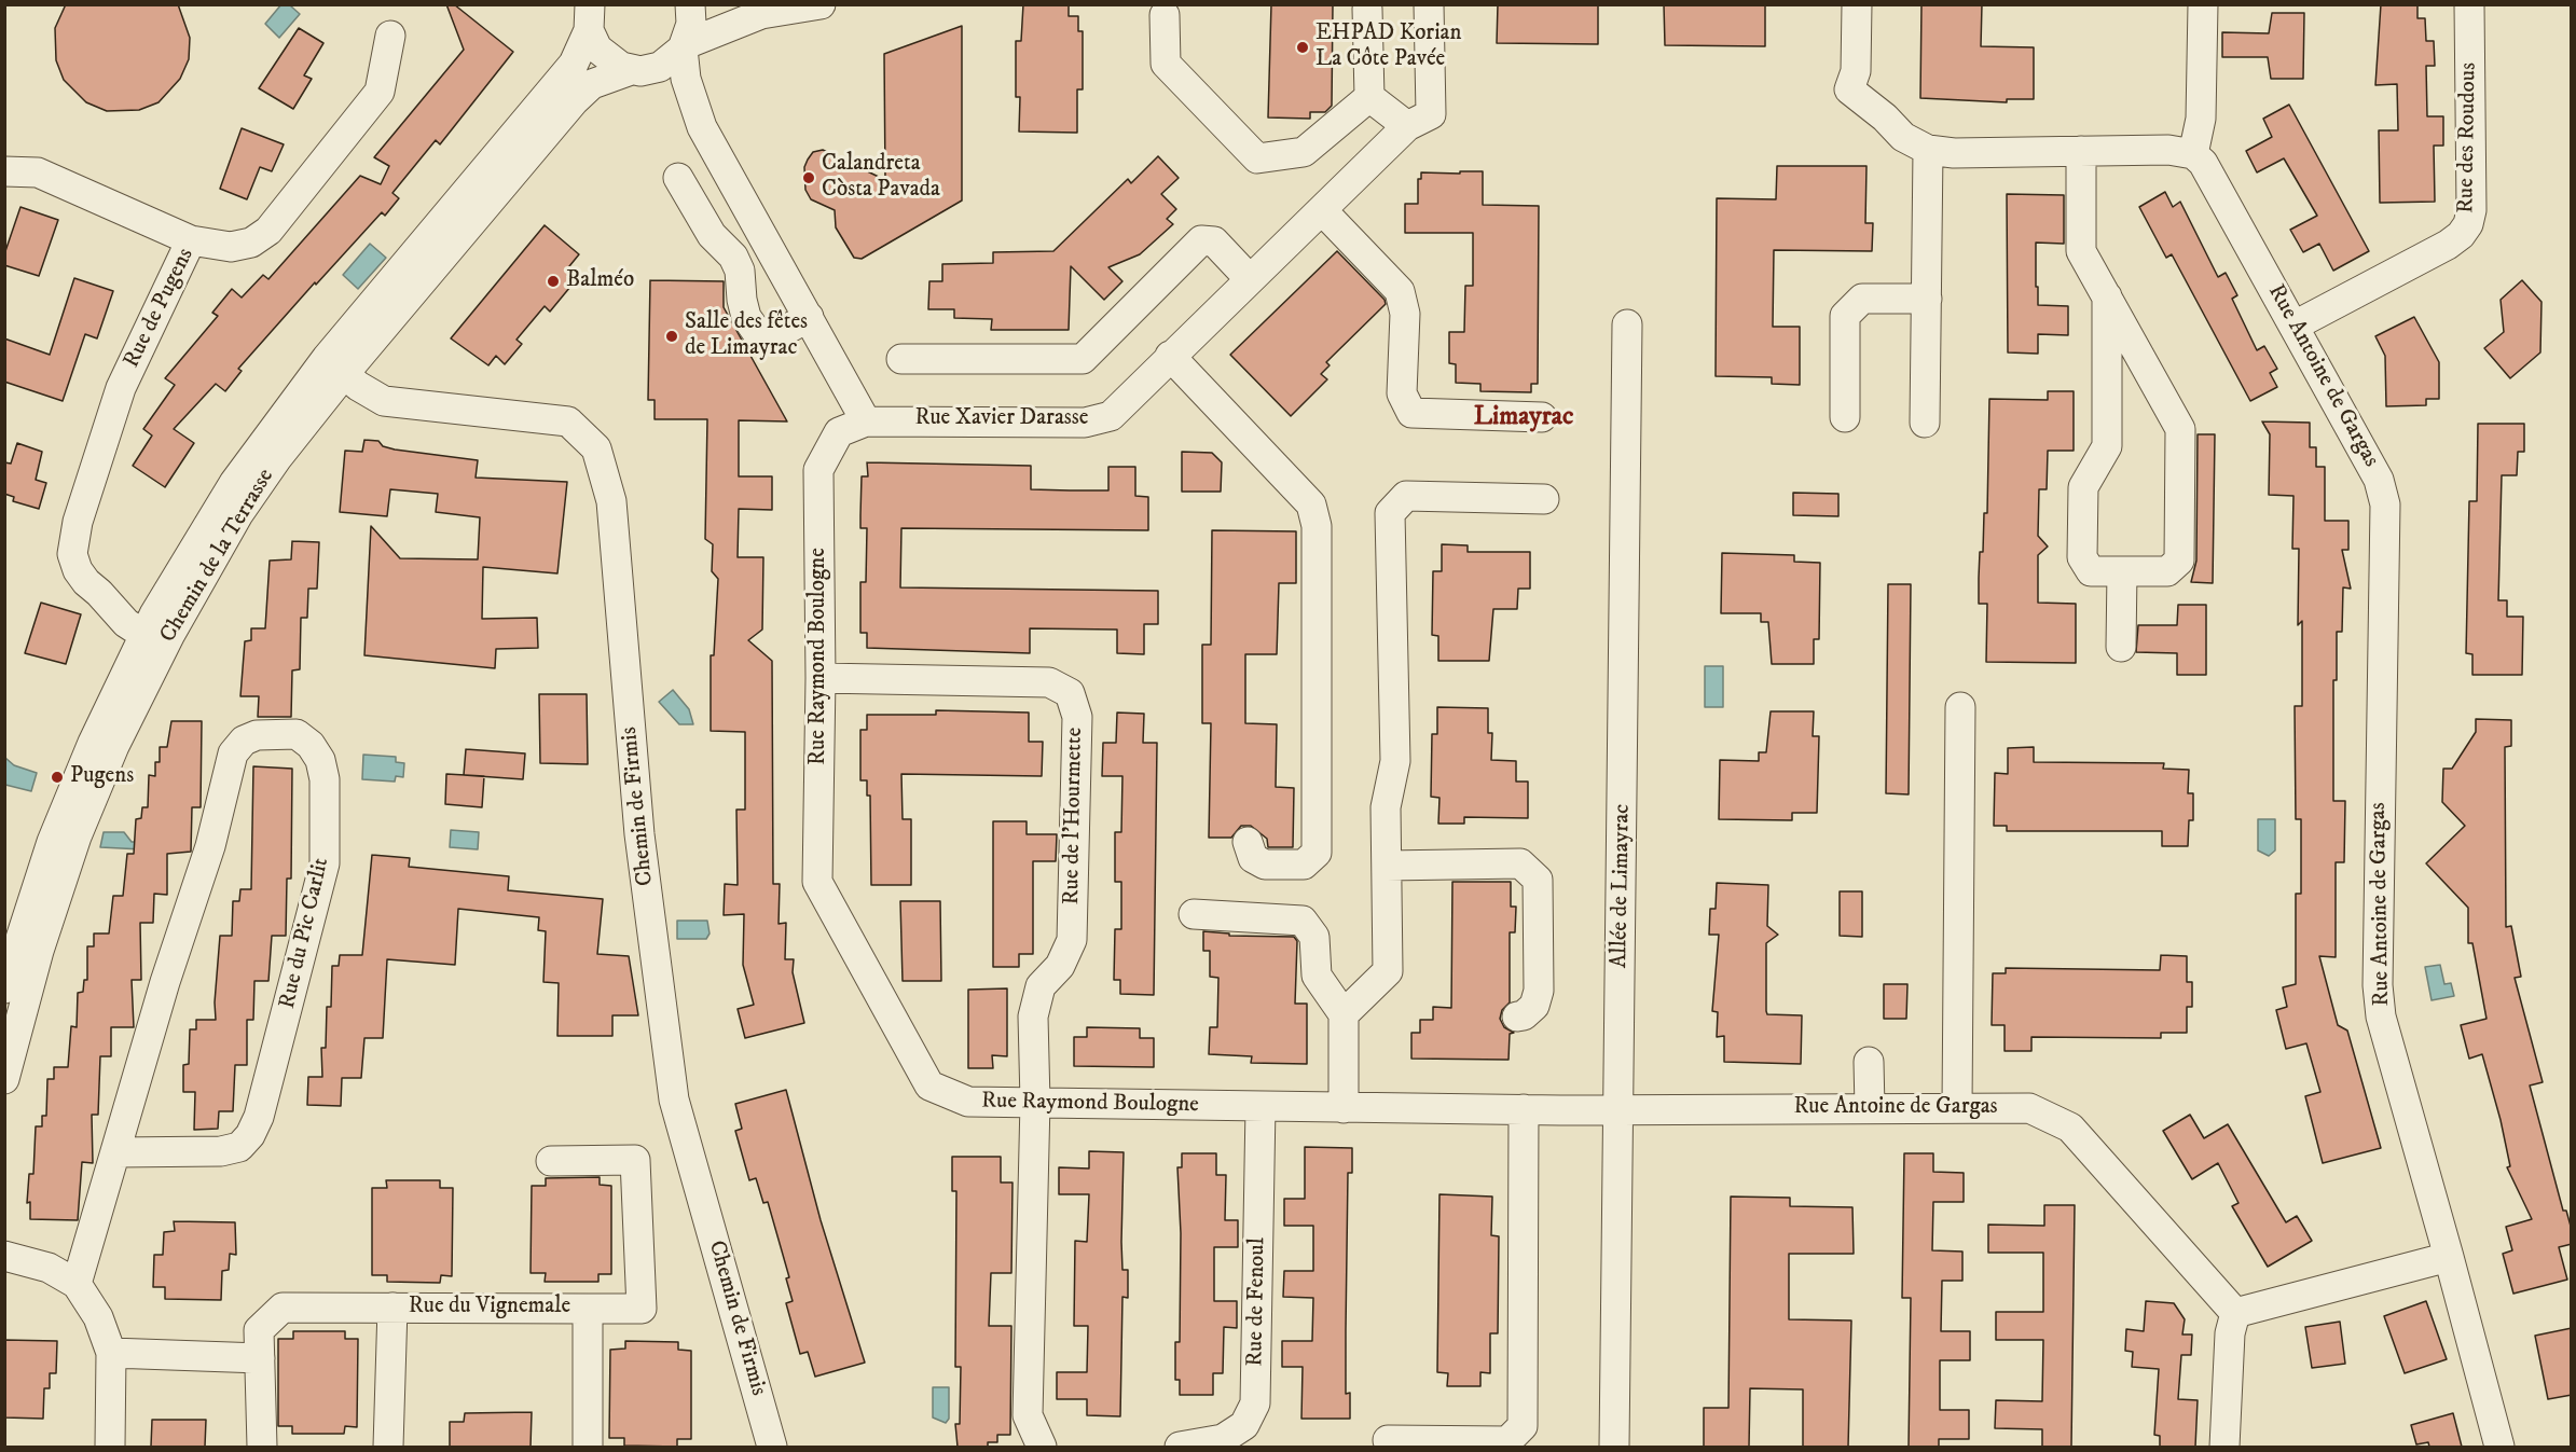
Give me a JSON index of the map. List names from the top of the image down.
{
  "streets": {
    "street": [
      "Rue des Roudous",
      "Rue de Pugens",
      "Rue Antoine de Gargas",
      "Rue Xavier Darasse",
      "Chemin de la Terrasse",
      "Rue Raymond Boulogne",
      "Chemin de Firmis",
      "Rue de l'Hourmette",
      "Allée de Limayrac",
      "Rue du Pic Carlit",
      "Rue de Fenoul",
      "Rue du Vignemale"
    ]
  },
  "crossings": [
    ["Rue des Roudous", "Rue Antoine de Gargas"],
    ["Rue de Pugens", "Chemin de la Terrasse"],
    ["Rue Antoine de Gargas", "Rue Raymond Boulogne"],
    ["Rue Antoine de Gargas", "Allée de Limayrac"],
    ["Rue Xavier Darasse", "Rue Raymond Boulogne"],
    ["Chemin de la Terrasse", "Chemin de Firmis"],
    ["Rue Raymond Boulogne", "Rue de l'Hourmette"],
    ["Rue Raymond Boulogne", "Allée de Limayrac"],
    ["Rue Raymond Boulogne", "Rue de Fenoul"]
  ],
  "districts": ["Limayrac"],
  "places": [
    "EHPAD Korian La Côte Pavée",
    "Calandreta Còsta Pavada",
    "Balméo",
    "Salle des fêtes de Limayrac",
    "Pugens"
  ]
}
